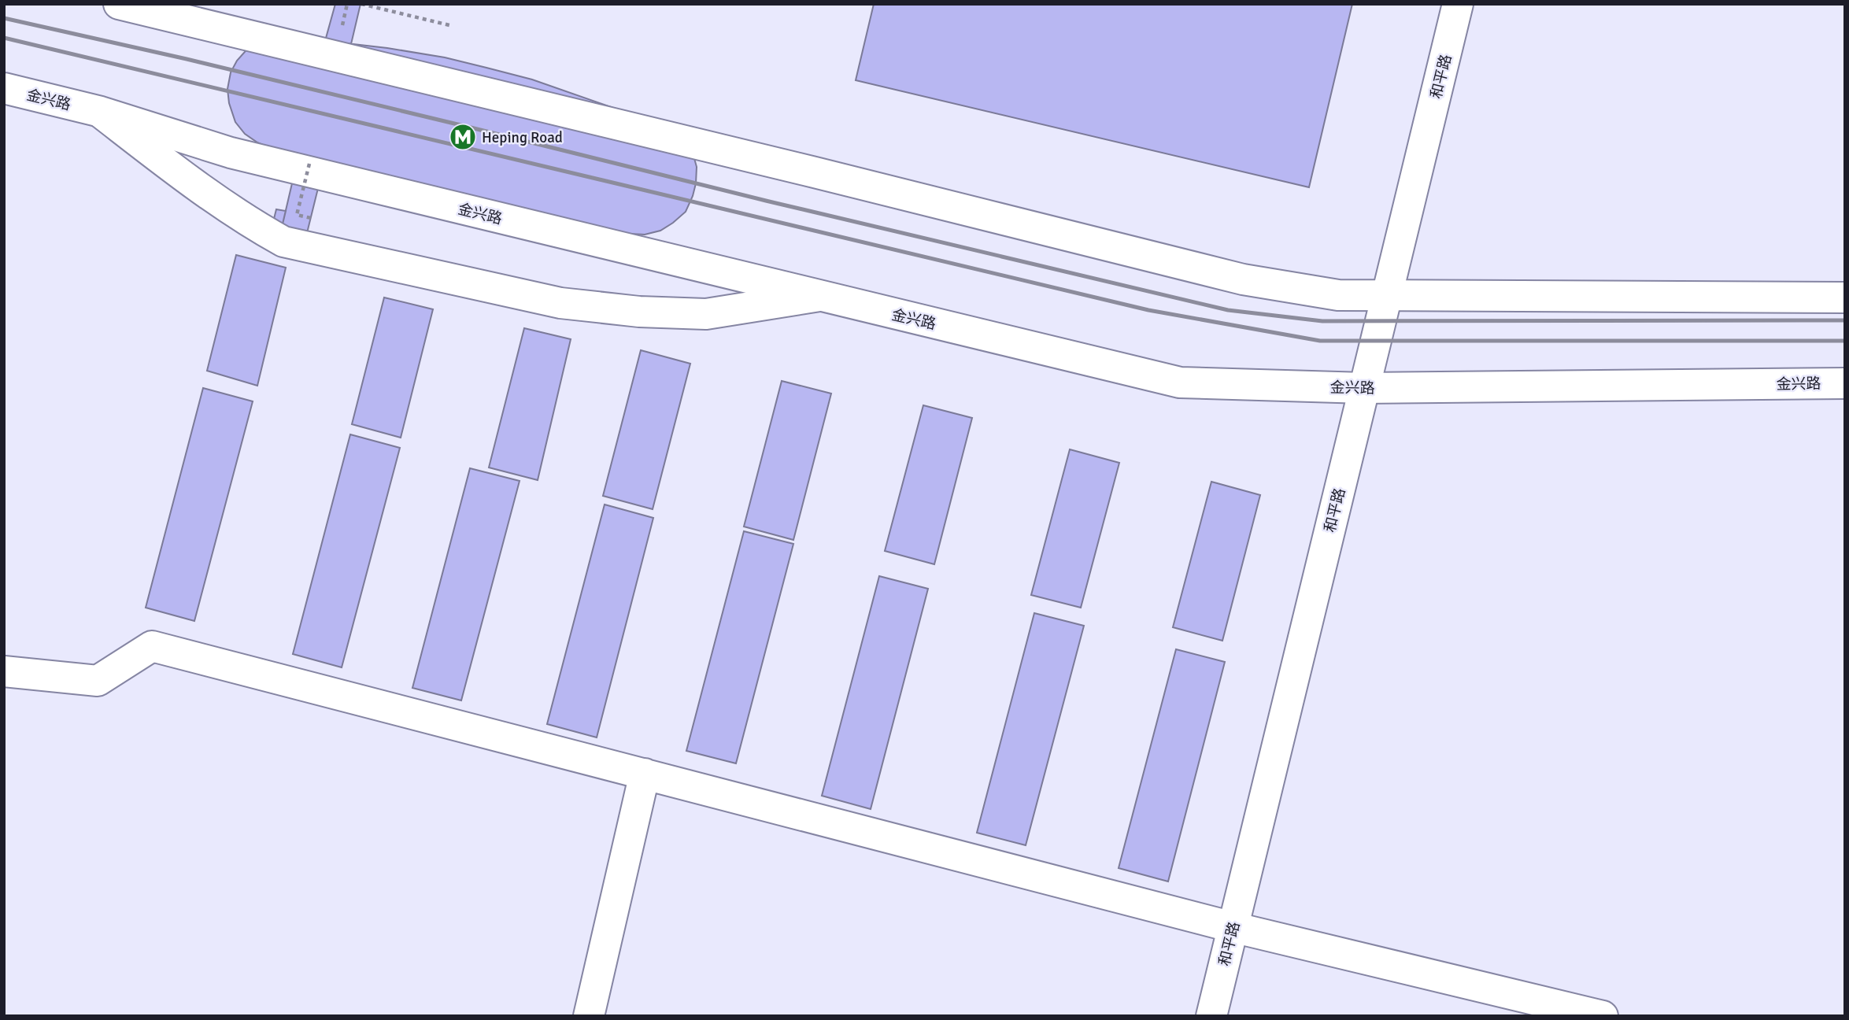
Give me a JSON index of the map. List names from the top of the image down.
{
  "streets": {
    "main road": ["和平路", "金兴路"]
  },
  "crossings": [
    ["和平路", "金兴路"]
  ],
  "places": {
    "metro station": ["Heping Road"]
  }
}
